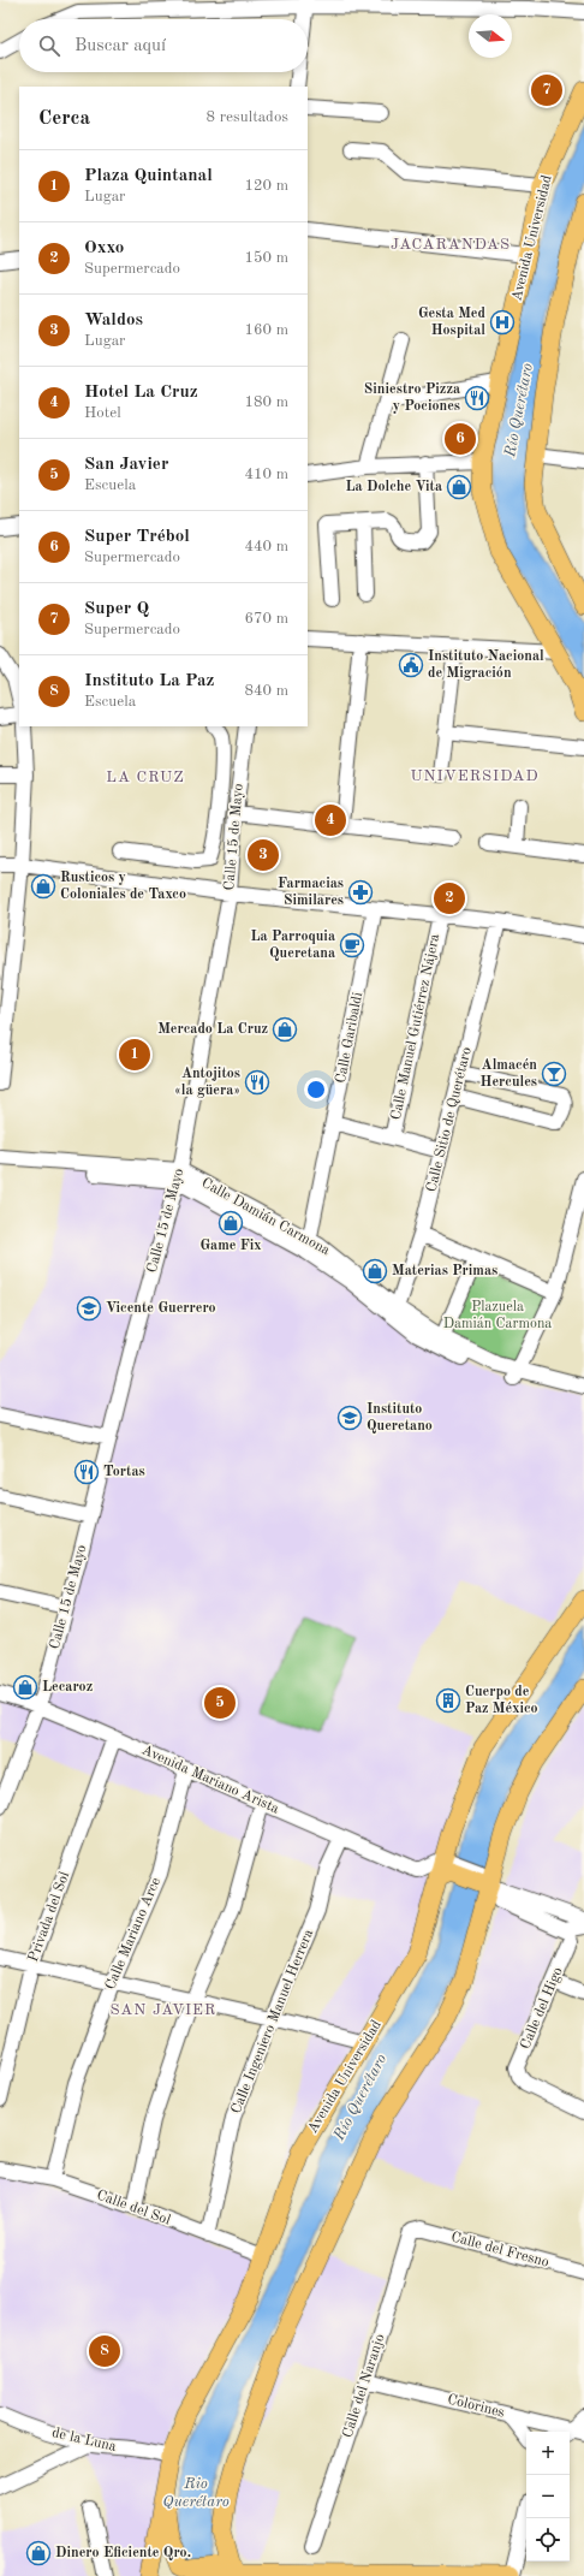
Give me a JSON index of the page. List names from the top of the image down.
{
  "streets": {
    "main road": ["Avenida Universidad"],
    "street": [
      "Calle 15 de Mayo",
      "Calle Manuel Gutiérrez Nájera",
      "Calle Garibaldi",
      "Calle Sitio de Querétaro",
      "Calle Damián Carmona",
      "Avenida Mariano Arista",
      "Privada del Sol",
      "Calle Mariano Arce",
      "Calle del Higo",
      "Calle Ingeniero Manuel Herrera",
      "Calle del Sol",
      "Calle del Fresno",
      "Calle del Naranjo",
      "Colorines",
      "de la Luna"
    ]
  },
  "crossings": [
    ["Avenida Universidad", "Avenida Mariano Arista"],
    ["Avenida Universidad", "Calle del Sol"],
    ["Avenida Universidad", "de la Luna"],
    ["Calle 15 de Mayo", "Calle Manuel Gutiérrez Nájera"],
    ["Calle 15 de Mayo", "Calle Damián Carmona"],
    ["Calle 15 de Mayo", "Avenida Mariano Arista"],
    ["Calle Manuel Gutiérrez Nájera", "Calle Garibaldi"],
    ["Calle Manuel Gutiérrez Nájera", "Calle Sitio de Querétaro"],
    ["Calle Garibaldi", "Calle Damián Carmona"],
    ["Calle Sitio de Querétaro", "Calle Damián Carmona"],
    ["Avenida Mariano Arista", "Privada del Sol"],
    ["Avenida Mariano Arista", "Calle Mariano Arce"],
    ["Avenida Mariano Arista", "Calle Ingeniero Manuel Herrera"],
    ["Calle Mariano Arce", "Calle del Sol"],
    ["Calle Ingeniero Manuel Herrera", "Calle del Sol"],
    ["Calle del Fresno", "Calle del Naranjo"],
    ["Calle del Naranjo", "Colorines"]
  ],
  "districts": [
    "JACARANDAS",
    "UNIVERSIDAD",
    "LA CRUZ",
    "SAN JAVIER"
  ],
  "water": ["Río Querétaro", "Rio Querétaro"],
  "parks": ["Plazuela Damián Carmona"],
  "places": {
    "hospital": ["Gesta Med Hospital"],
    "restaurant": ["Siniestro Pizza y Pociones", "Antojitos «la güera»", "Tortas"],
    "shop": [
      "La Dolche Vita",
      "Rusticos y Coloniales de Taxco",
      "Mercado La Cruz",
      "Game Fix",
      "Materias Primas",
      "Lecaroz",
      "Dinero Eficiente Qro."
    ],
    "public building": ["Instituto Nacional de Migración"],
    "pharmacy": ["Farmacias Similares"],
    "cafe": ["La Parroquia Queretana"],
    "bar": ["Almacén Hercules"],
    "school or university": ["Vicente Guerrero", "Instituto Queretano"],
    "building": ["Cuerpo de Paz México"]
  },
  "north": "right",
  "page": {
    "search": "Buscar aquí",
    "pins": [
      "7",
      "6",
      "4",
      "3",
      "2",
      "1",
      "5",
      "8"
    ],
    "heading": ["Cerca", "8 resultados"],
    "list": [
      {
        "mark": "1",
        "name": "Plaza Quintanal",
        "note": "Lugar",
        "value": "120 m"
      },
      {
        "mark": "2",
        "name": "Oxxo",
        "note": "Supermercado",
        "value": "150 m"
      },
      {
        "mark": "3",
        "name": "Waldos",
        "note": "Lugar",
        "value": "160 m"
      },
      {
        "mark": "4",
        "name": "Hotel La Cruz",
        "note": "Hotel",
        "value": "180 m"
      },
      {
        "mark": "5",
        "name": "San Javier",
        "note": "Escuela",
        "value": "410 m"
      },
      {
        "mark": "6",
        "name": "Super Trébol",
        "note": "Supermercado",
        "value": "440 m"
      },
      {
        "mark": "7",
        "name": "Super Q",
        "note": "Supermercado",
        "value": "670 m"
      },
      {
        "mark": "8",
        "name": "Instituto La Paz",
        "note": "Escuela",
        "value": "840 m"
      }
    ],
    "map_buttons": ["+", "−"]
  }
}
